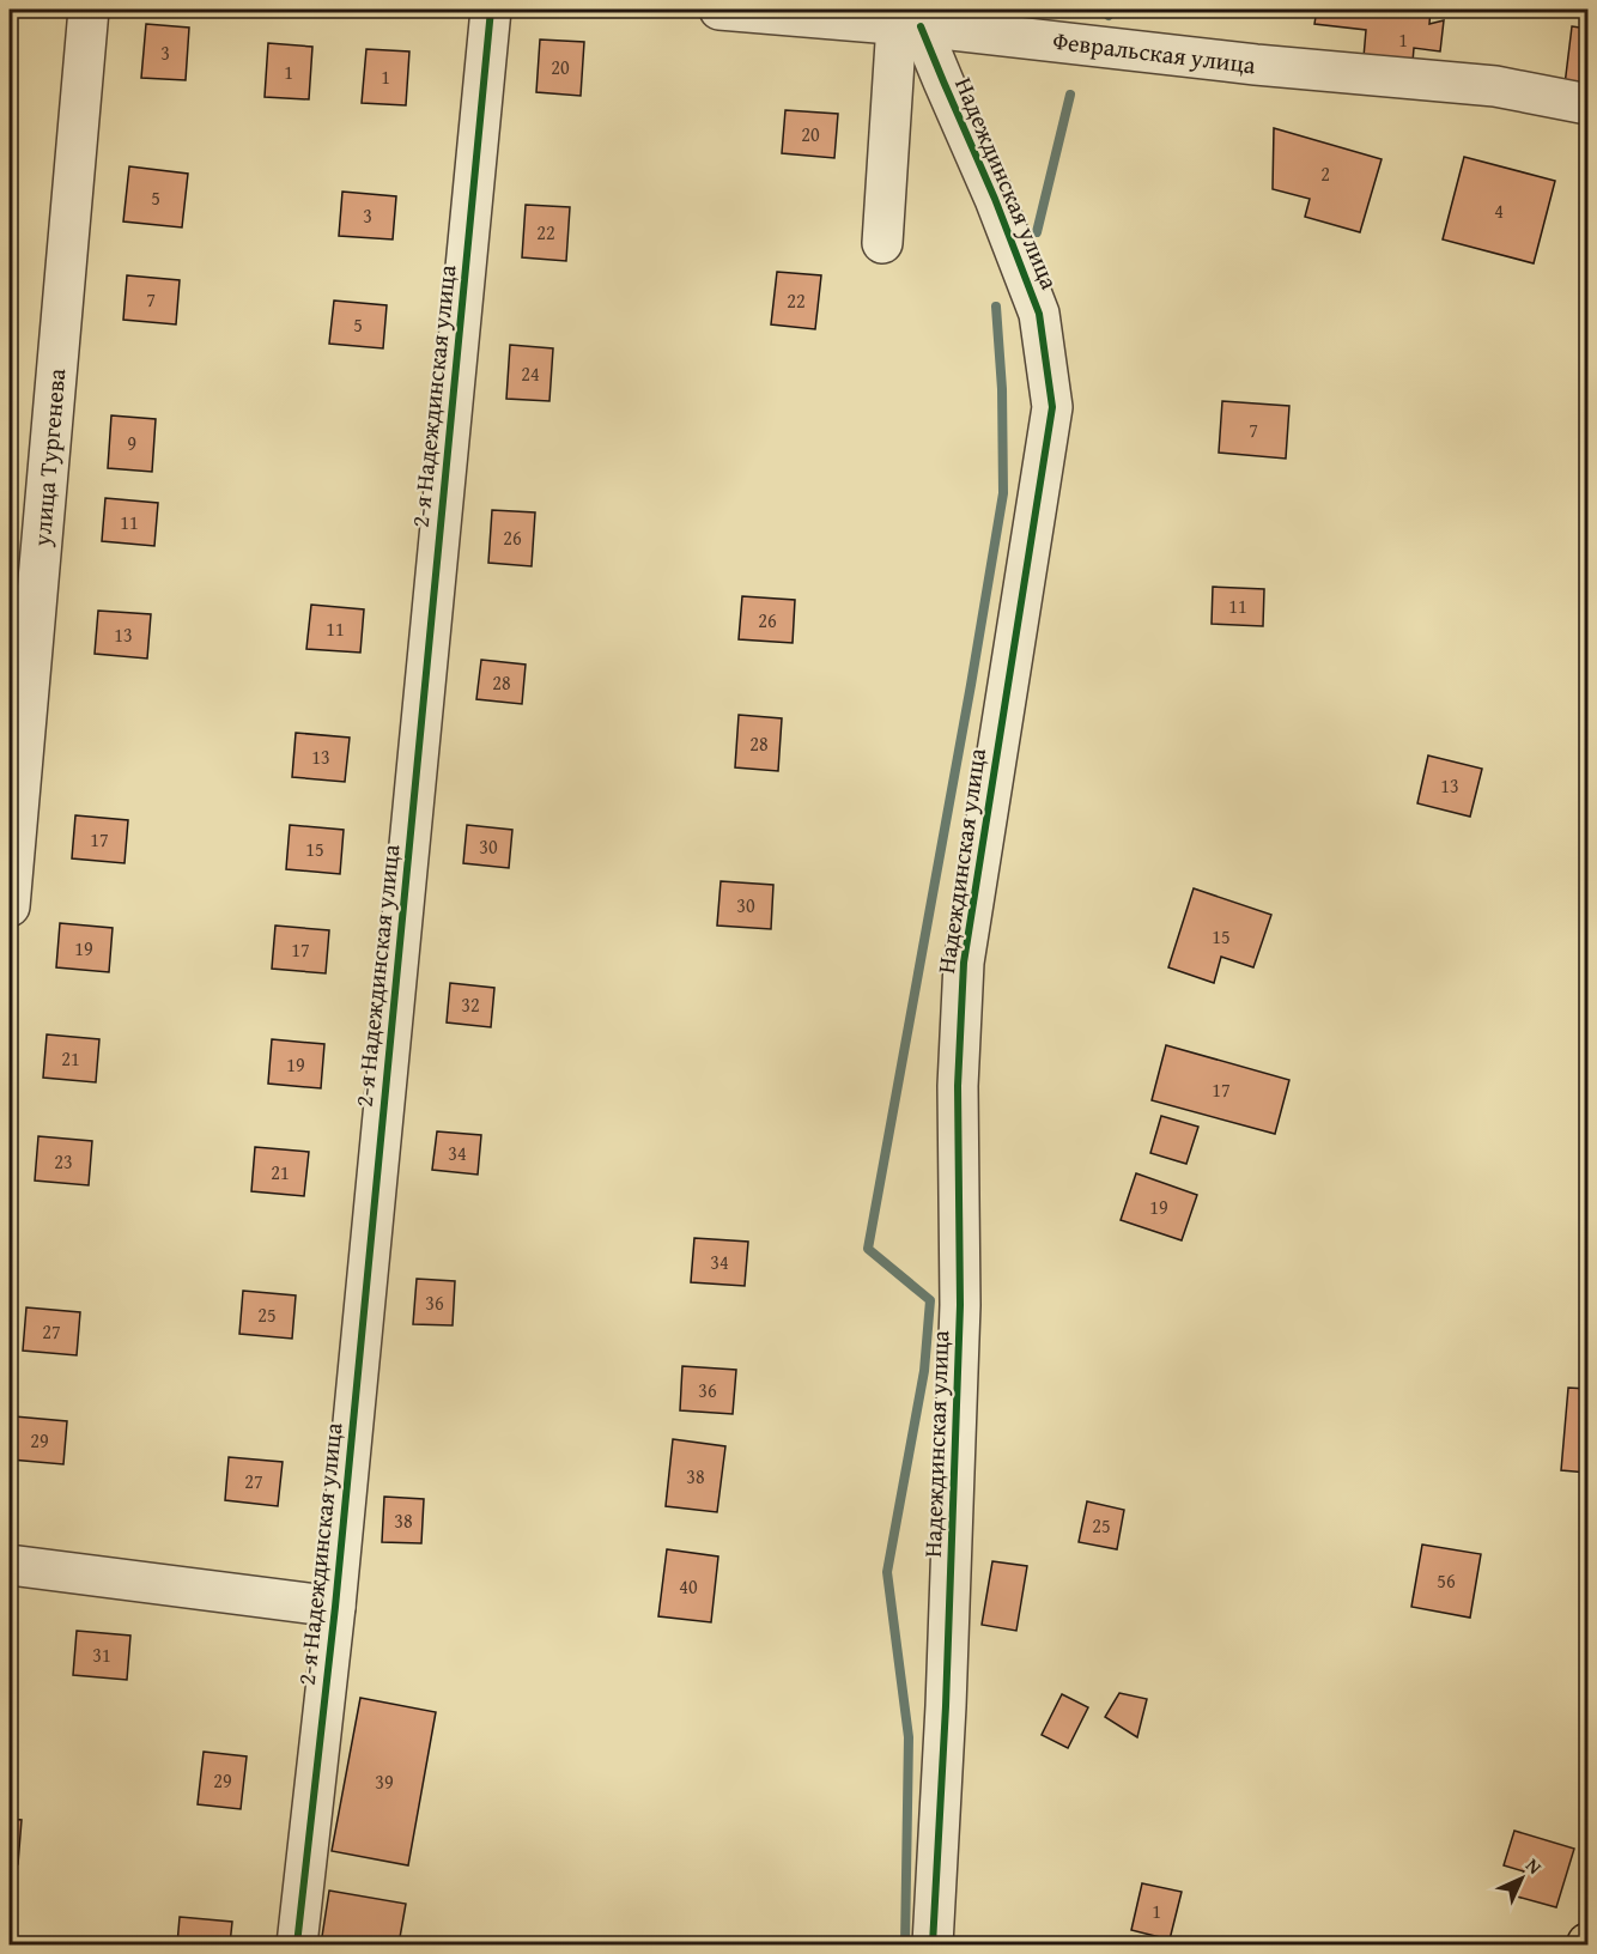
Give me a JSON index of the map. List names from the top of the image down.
{
  "streets": {
    "street": [
      "Февральская улица",
      "Надеждинская улица",
      "2-я Надеждинская улица",
      "улица Тургенева"
    ]
  },
  "crossings": [
    ["Февральская улица", "Надеждинская улица"]
  ],
  "house_numbers": [
    "1",
    "3",
    "20",
    "1",
    "1",
    "20",
    "2",
    "5",
    "4",
    "3",
    "22",
    "7",
    "22",
    "5",
    "24",
    "7",
    "9",
    "11",
    "26",
    "11",
    "26",
    "11",
    "13",
    "28",
    "28",
    "13",
    "13",
    "17",
    "30",
    "15",
    "30",
    "15",
    "19",
    "17",
    "32",
    "21",
    "19",
    "17",
    "34",
    "23",
    "21",
    "19",
    "34",
    "36",
    "25",
    "27",
    "36",
    "29",
    "38",
    "27",
    "38",
    "25",
    "56",
    "40",
    "31",
    "29",
    "39",
    "1"
  ],
  "north": "top right"
}
